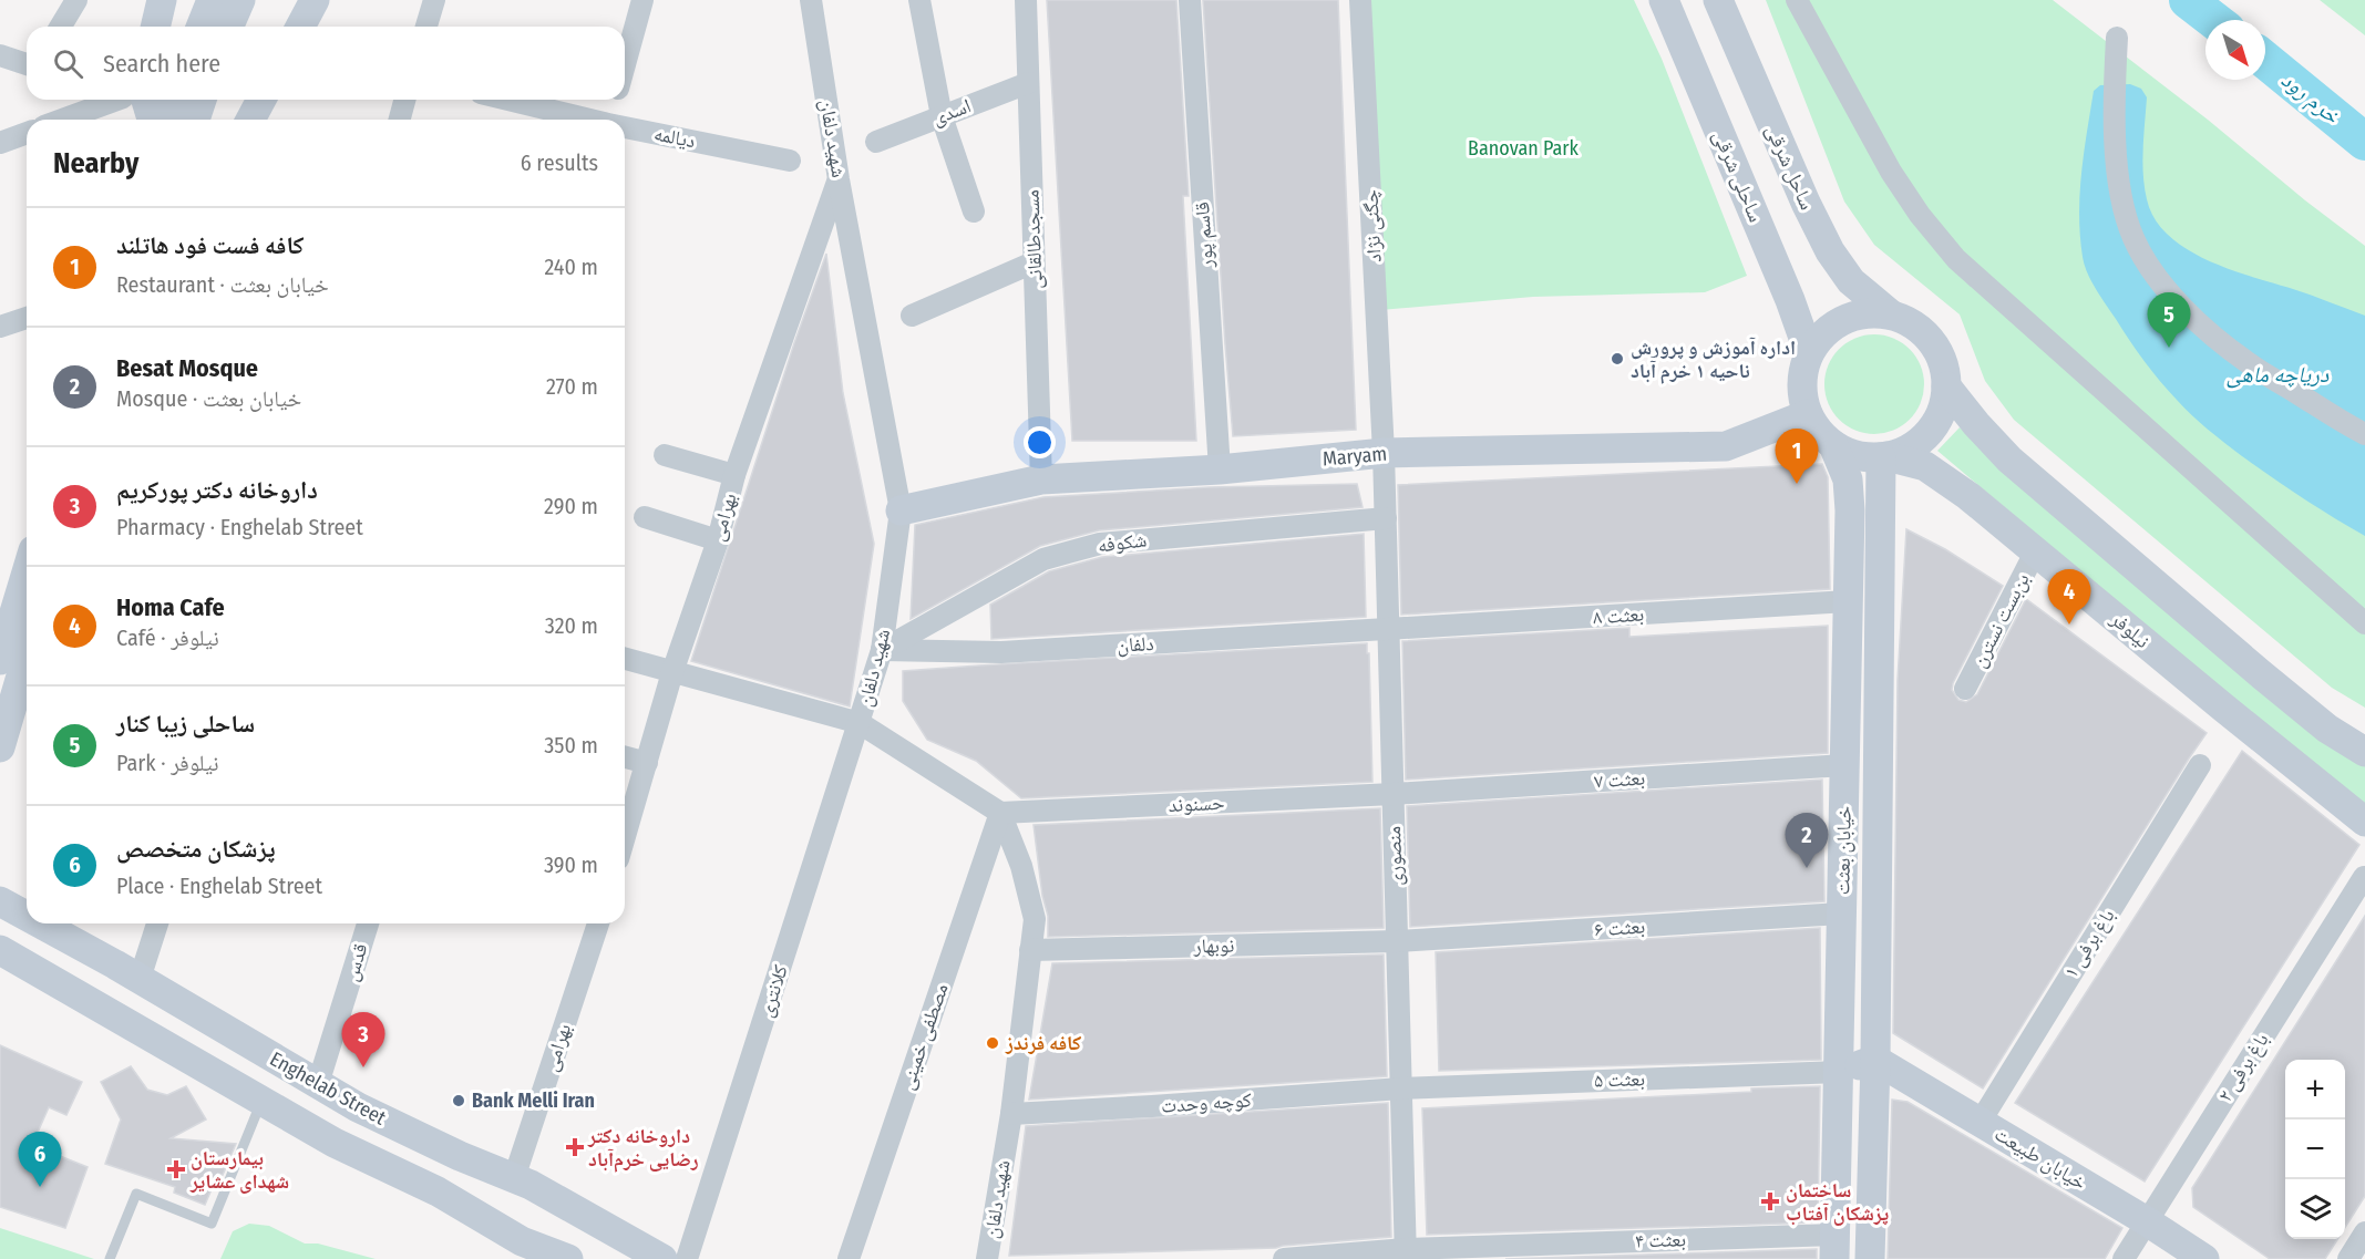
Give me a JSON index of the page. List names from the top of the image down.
{
  "streets": {
    "main road": [
      "ساحل شرقی",
      "ساحلی شرقی",
      "Maryam",
      "نیلوفر",
      "خیابان بعثت",
      "Enghelab Street",
      "خیابان طبیعت"
    ],
    "street": [
      "اسدی",
      "دیالمه",
      "شهید دلفان",
      "چگنی نژاد",
      "قاسم پور",
      "مسجدطالقانی",
      "بهرامی",
      "شکوفه",
      "بعثت ۸",
      "بن‌بست نسترن",
      "دلفان",
      "بعثت ۷",
      "حسنوند",
      "منصوری",
      "بعثت ۶",
      "باغ برفی ۱",
      "نوبهار",
      "قدس",
      "کلانتری",
      "مصطفی خمینی",
      "باغ برفی ۲",
      "بعثت ۵",
      "کوچه وحدت",
      "بعثت ۴"
    ]
  },
  "crossings": [
    ["اسدی", "مسجدطالقانی"],
    ["شهید دلفان", "Maryam"],
    ["شهید دلفان", "بهرامی"],
    ["شهید دلفان", "شکوفه"],
    ["شهید دلفان", "دلفان"],
    ["شهید دلفان", "حسنوند"],
    ["شهید دلفان", "نوبهار"],
    ["شهید دلفان", "کلانتری"],
    ["شهید دلفان", "مصطفی خمینی"],
    ["شهید دلفان", "کوچه وحدت"],
    ["ساحل شرقی", "ساحلی شرقی"],
    ["ساحل شرقی", "Maryam"],
    ["ساحل شرقی", "نیلوفر"],
    ["ساحل شرقی", "خیابان بعثت"],
    ["ساحلی شرقی", "Maryam"],
    ["ساحلی شرقی", "نیلوفر"],
    ["ساحلی شرقی", "خیابان بعثت"],
    ["چگنی نژاد", "Maryam"],
    ["چگنی نژاد", "منصوری"],
    ["قاسم پور", "Maryam"],
    ["مسجدطالقانی", "Maryam"],
    ["Maryam", "نیلوفر"],
    ["Maryam", "خیابان بعثت"],
    ["Maryam", "منصوری"],
    ["بهرامی", "Enghelab Street"],
    ["شکوفه", "دلفان"],
    ["شکوفه", "منصوری"],
    ["بعثت ۸", "دلفان"],
    ["بعثت ۸", "خیابان بعثت"],
    ["بعثت ۸", "منصوری"],
    ["بن‌بست نسترن", "نیلوفر"],
    ["نیلوفر", "خیابان بعثت"],
    ["دلفان", "منصوری"],
    ["بعثت ۷", "حسنوند"],
    ["بعثت ۷", "خیابان بعثت"],
    ["بعثت ۷", "منصوری"],
    ["حسنوند", "منصوری"],
    ["حسنوند", "مصطفی خمینی"],
    ["خیابان بعثت", "بعثت ۶"],
    ["خیابان بعثت", "بعثت ۵"],
    ["خیابان بعثت", "خیابان طبیعت"],
    ["خیابان بعثت", "بعثت ۴"],
    ["منصوری", "بعثت ۶"],
    ["منصوری", "نوبهار"],
    ["منصوری", "بعثت ۵"],
    ["منصوری", "کوچه وحدت"],
    ["منصوری", "بعثت ۴"],
    ["بعثت ۶", "نوبهار"],
    ["باغ برفی ۱", "خیابان طبیعت"],
    ["قدس", "Enghelab Street"],
    ["باغ برفی ۲", "خیابان طبیعت"],
    ["بعثت ۵", "کوچه وحدت"]
  ],
  "water": ["خرم رود", "دریاچه ماهی"],
  "parks": ["Banovan Park"],
  "places": {
    "other": ["اداره آموزش و پرورش ناحیه ۱ خرم آباد", "کافه فرندز", "Bank Melli Iran"],
    "health": ["داروخانه دکتر رضایی خرم‌آباد", "بیمارستان شهدای عشایر", "ساختمان پزشکان آفتاب"]
  },
  "north": "bottom right",
  "page": {
    "search": "Search here",
    "heading": ["Nearby", "6 results"],
    "list": [
      {
        "mark": "1",
        "name": "کافه فست فود هاتلند",
        "note": "Restaurant · خیابان بعثت",
        "value": "240 m"
      },
      {
        "mark": "2",
        "name": "Besat Mosque",
        "note": "Mosque · خیابان بعثت",
        "value": "270 m"
      },
      {
        "mark": "3",
        "name": "داروخانه دکتر پورکریم",
        "note": "Pharmacy · Enghelab Street",
        "value": "290 m"
      },
      {
        "mark": "4",
        "name": "Homa Cafe",
        "note": "Café · نیلوفر",
        "value": "320 m"
      },
      {
        "mark": "5",
        "name": "ساحلی زیبا کنار",
        "note": "Park · نیلوفر",
        "value": "350 m"
      },
      {
        "mark": "6",
        "name": "پزشکان متخصص",
        "note": "Place · Enghelab Street",
        "value": "390 m"
      }
    ],
    "pins": [
      "5",
      "1",
      "4",
      "2",
      "3",
      "6"
    ],
    "map_buttons": ["+", "−"]
  }
}
